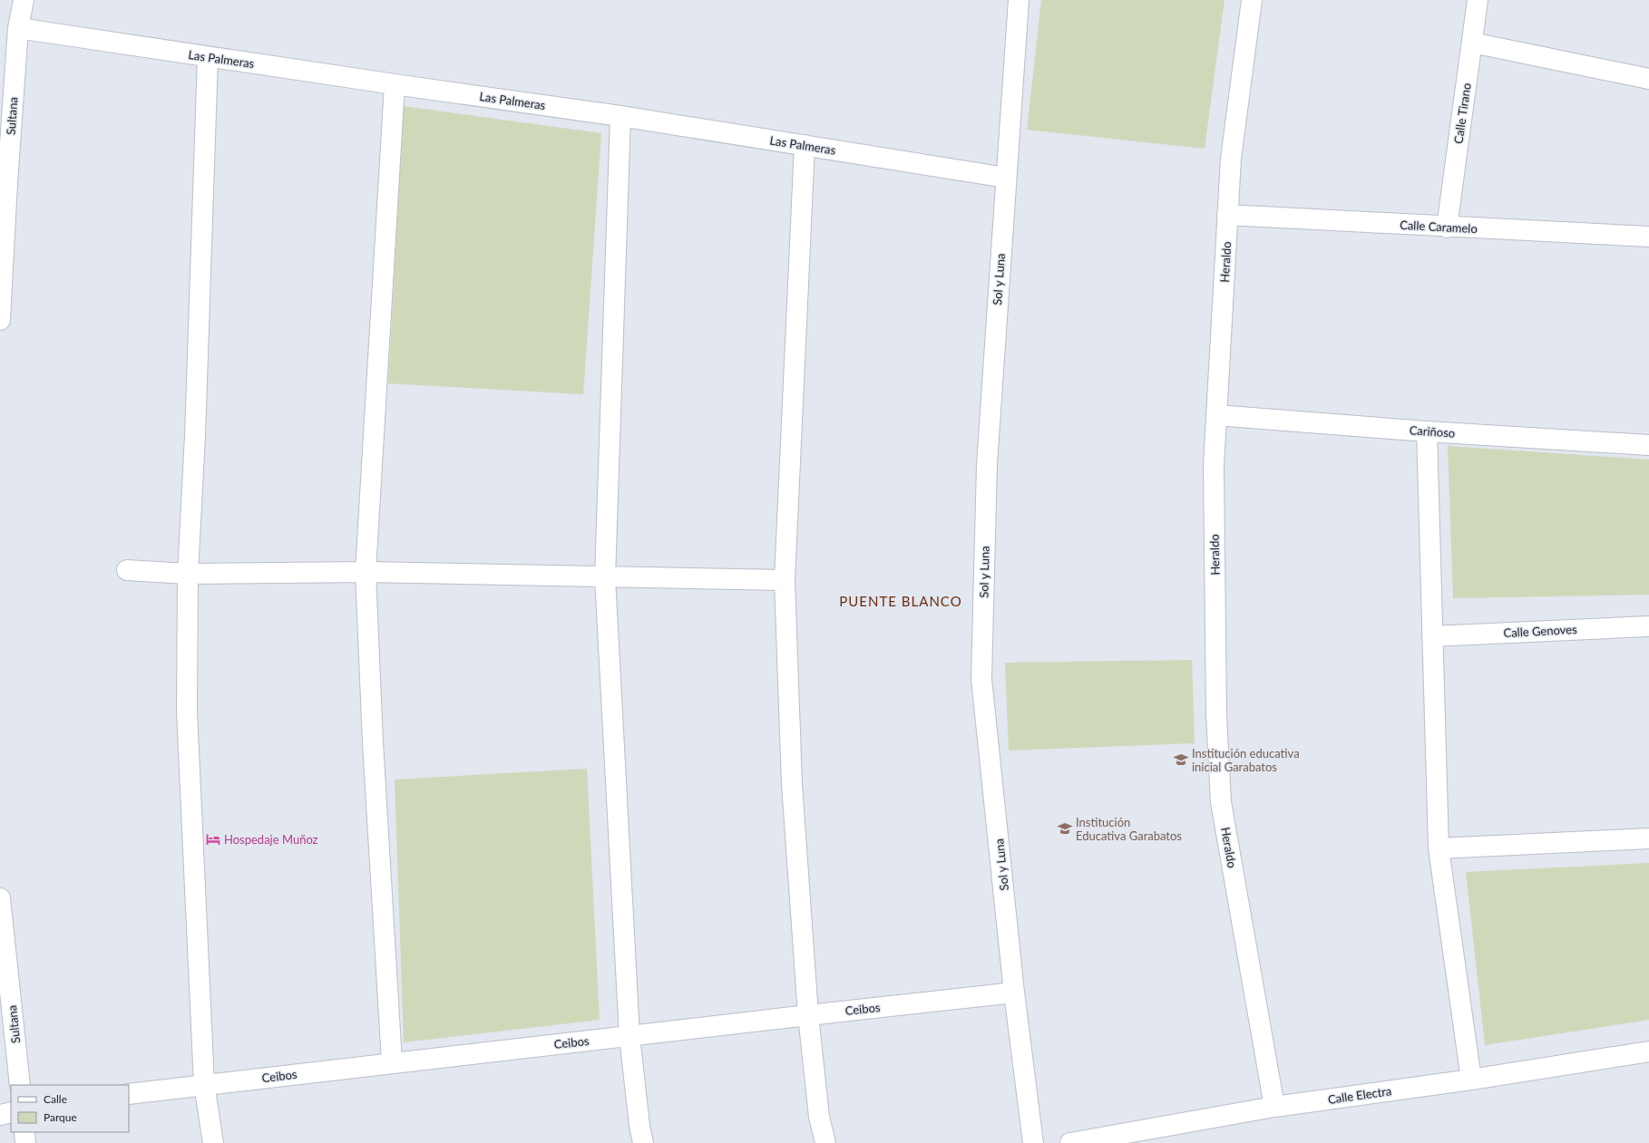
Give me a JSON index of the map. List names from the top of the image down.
{
  "streets": {
    "street": [
      "Las Palmeras",
      "Calle Tirano",
      "Sultana",
      "Calle Caramelo",
      "Heraldo",
      "Sol y Luna",
      "Cariñoso",
      "Calle Genoves",
      "Ceibos",
      "Calle Electra"
    ]
  },
  "crossings": [
    ["Las Palmeras", "Sultana"],
    ["Las Palmeras", "Sol y Luna"],
    ["Calle Tirano", "Calle Caramelo"],
    ["Calle Caramelo", "Heraldo"],
    ["Heraldo", "Cariñoso"],
    ["Heraldo", "Calle Electra"],
    ["Sol y Luna", "Ceibos"]
  ],
  "districts": ["PUENTE BLANCO"],
  "places": {
    "school or university": ["Institución educativa inicial Garabatos", "Institución Educativa Garabatos"],
    "hotel": ["Hospedaje Muñoz"]
  },
  "legend": ["Calle", "Parque"]
}
